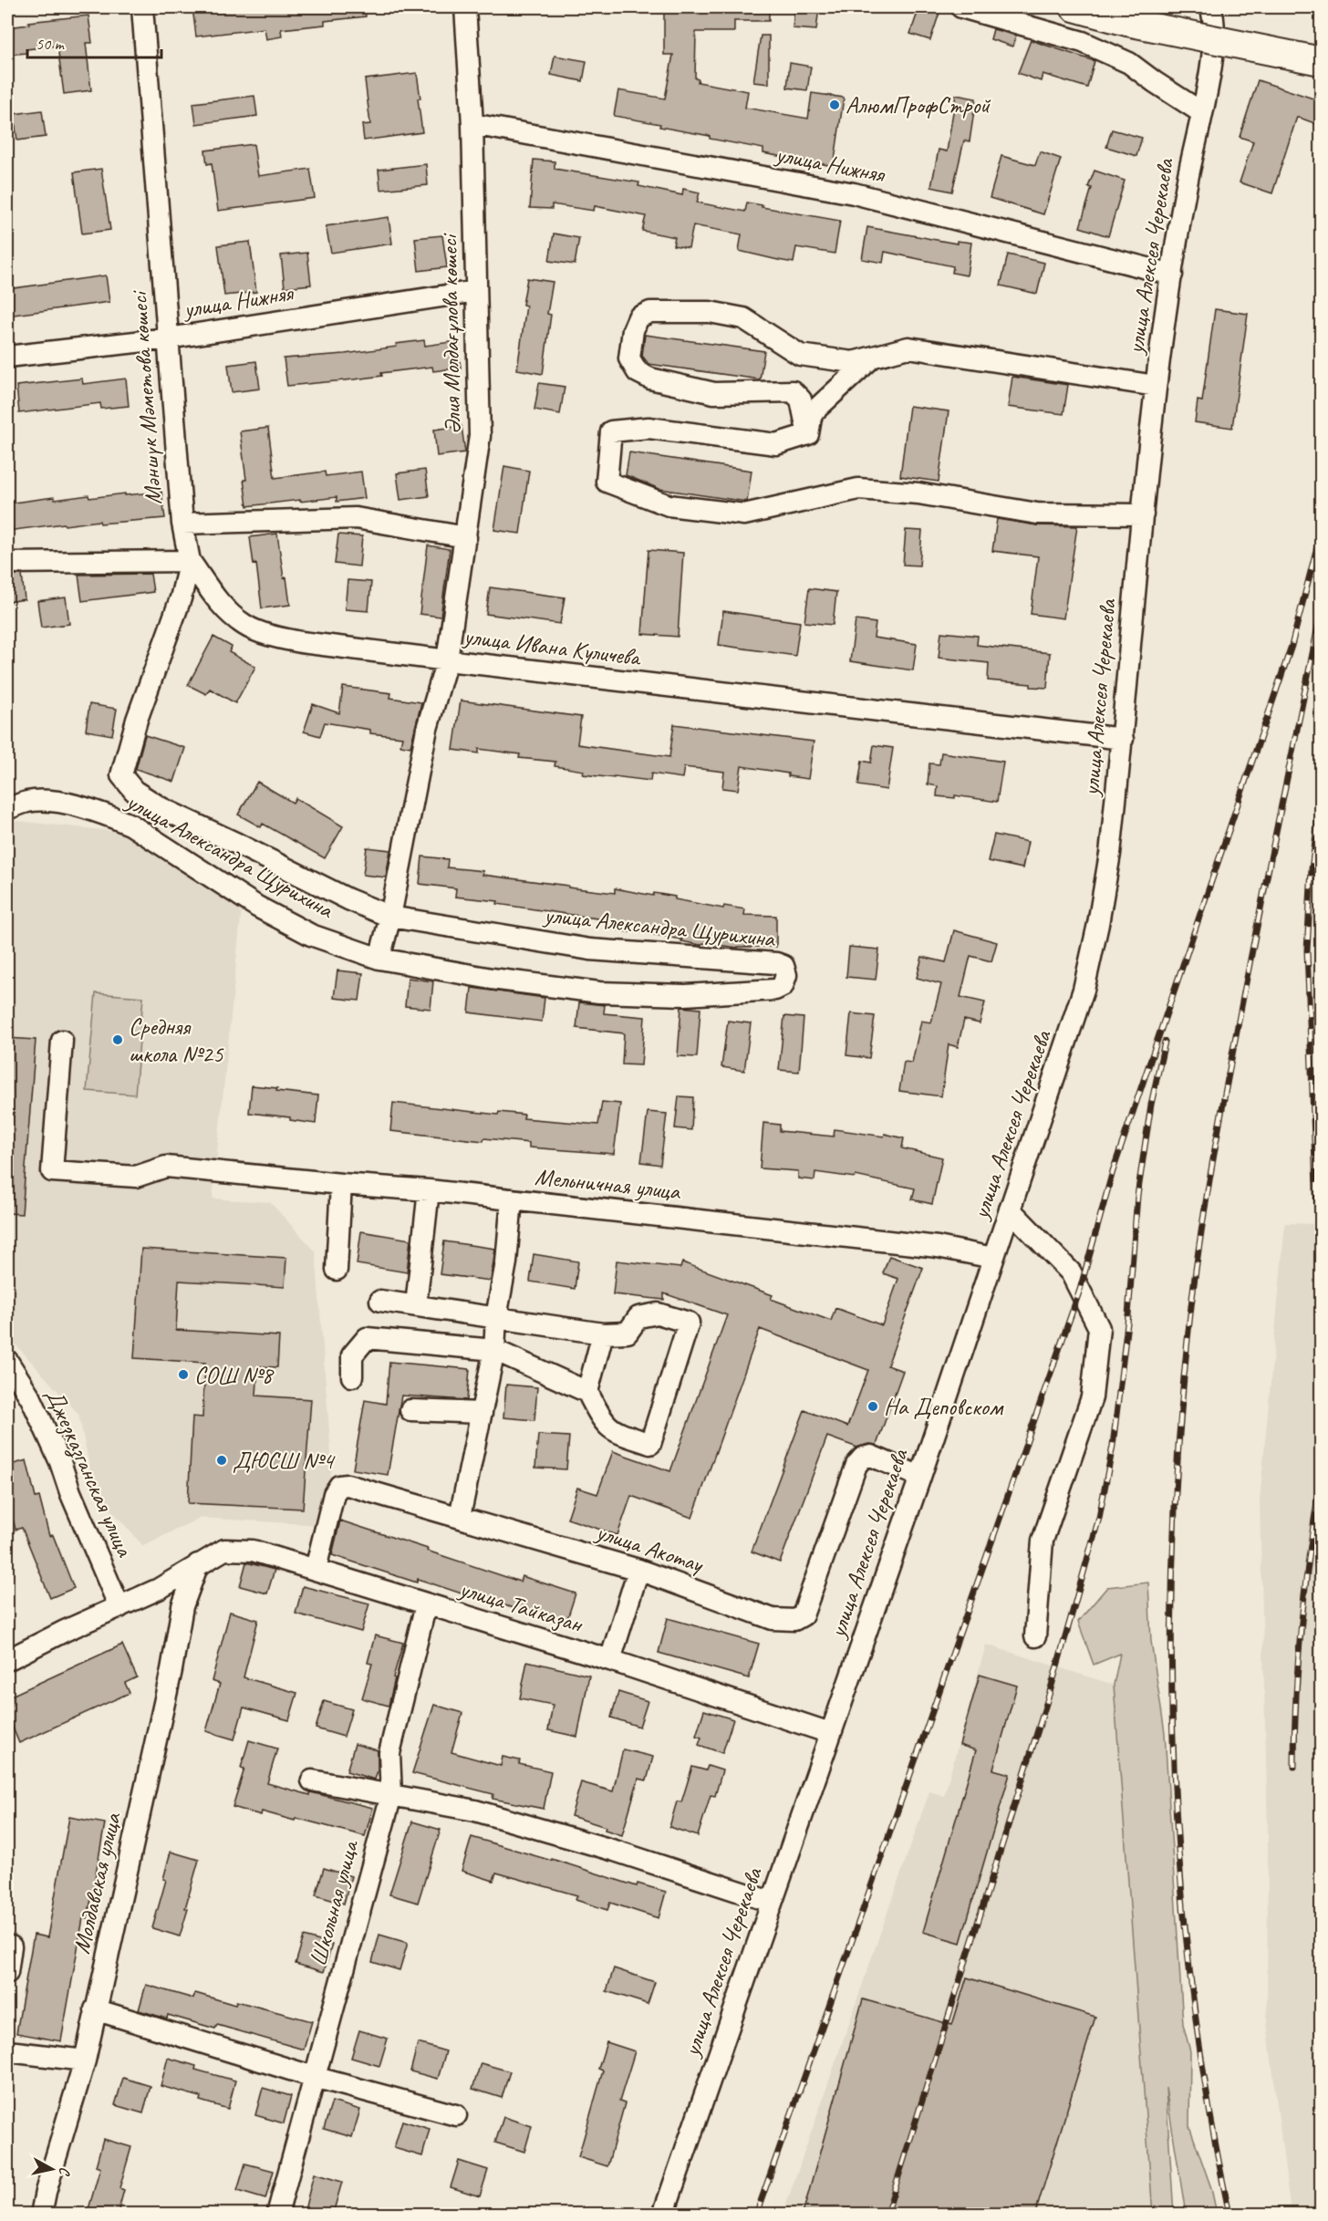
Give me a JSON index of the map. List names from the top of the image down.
{
  "streets": {
    "street": [
      "улица Нижняя",
      "улица Алексея Черекаева",
      "Әлия Молдағұлова көшесі",
      "Мәншүк Мәметова көшесі",
      "улица Ивана Куличева",
      "улица Александра Щурихина",
      "Мельничная улица",
      "Джезказганская улица",
      "улица Акотау",
      "улица Тайказан",
      "Молдавская улица",
      "Школьная улица"
    ]
  },
  "crossings": [
    ["улица Нижняя", "улица Алексея Черекаева"],
    ["улица Нижняя", "Әлия Молдағұлова көшесі"],
    ["улица Нижняя", "Мәншүк Мәметова көшесі"],
    ["улица Алексея Черекаева", "улица Ивана Куличева"],
    ["улица Алексея Черекаева", "Мельничная улица"],
    ["улица Алексея Черекаева", "улица Акотау"],
    ["улица Алексея Черекаева", "улица Тайказан"],
    ["Әлия Молдағұлова көшесі", "улица Ивана Куличева"],
    ["Әлия Молдағұлова көшесі", "улица Александра Щурихина"],
    ["Мәншүк Мәметова көшесі", "улица Ивана Куличева"],
    ["Мәншүк Мәметова көшесі", "улица Александра Щурихина"],
    ["Джезказганская улица", "улица Тайказан"],
    ["улица Акотау", "улица Тайказан"],
    ["улица Тайказан", "Молдавская улица"],
    ["улица Тайказан", "Школьная улица"]
  ],
  "places": [
    "АлюмПрофСтрой",
    "Средняя школа №25",
    "СОШ №8",
    "На Деповском",
    "ДЮСШ №4"
  ],
  "scale_bar": "50 m",
  "north": "right"
}
